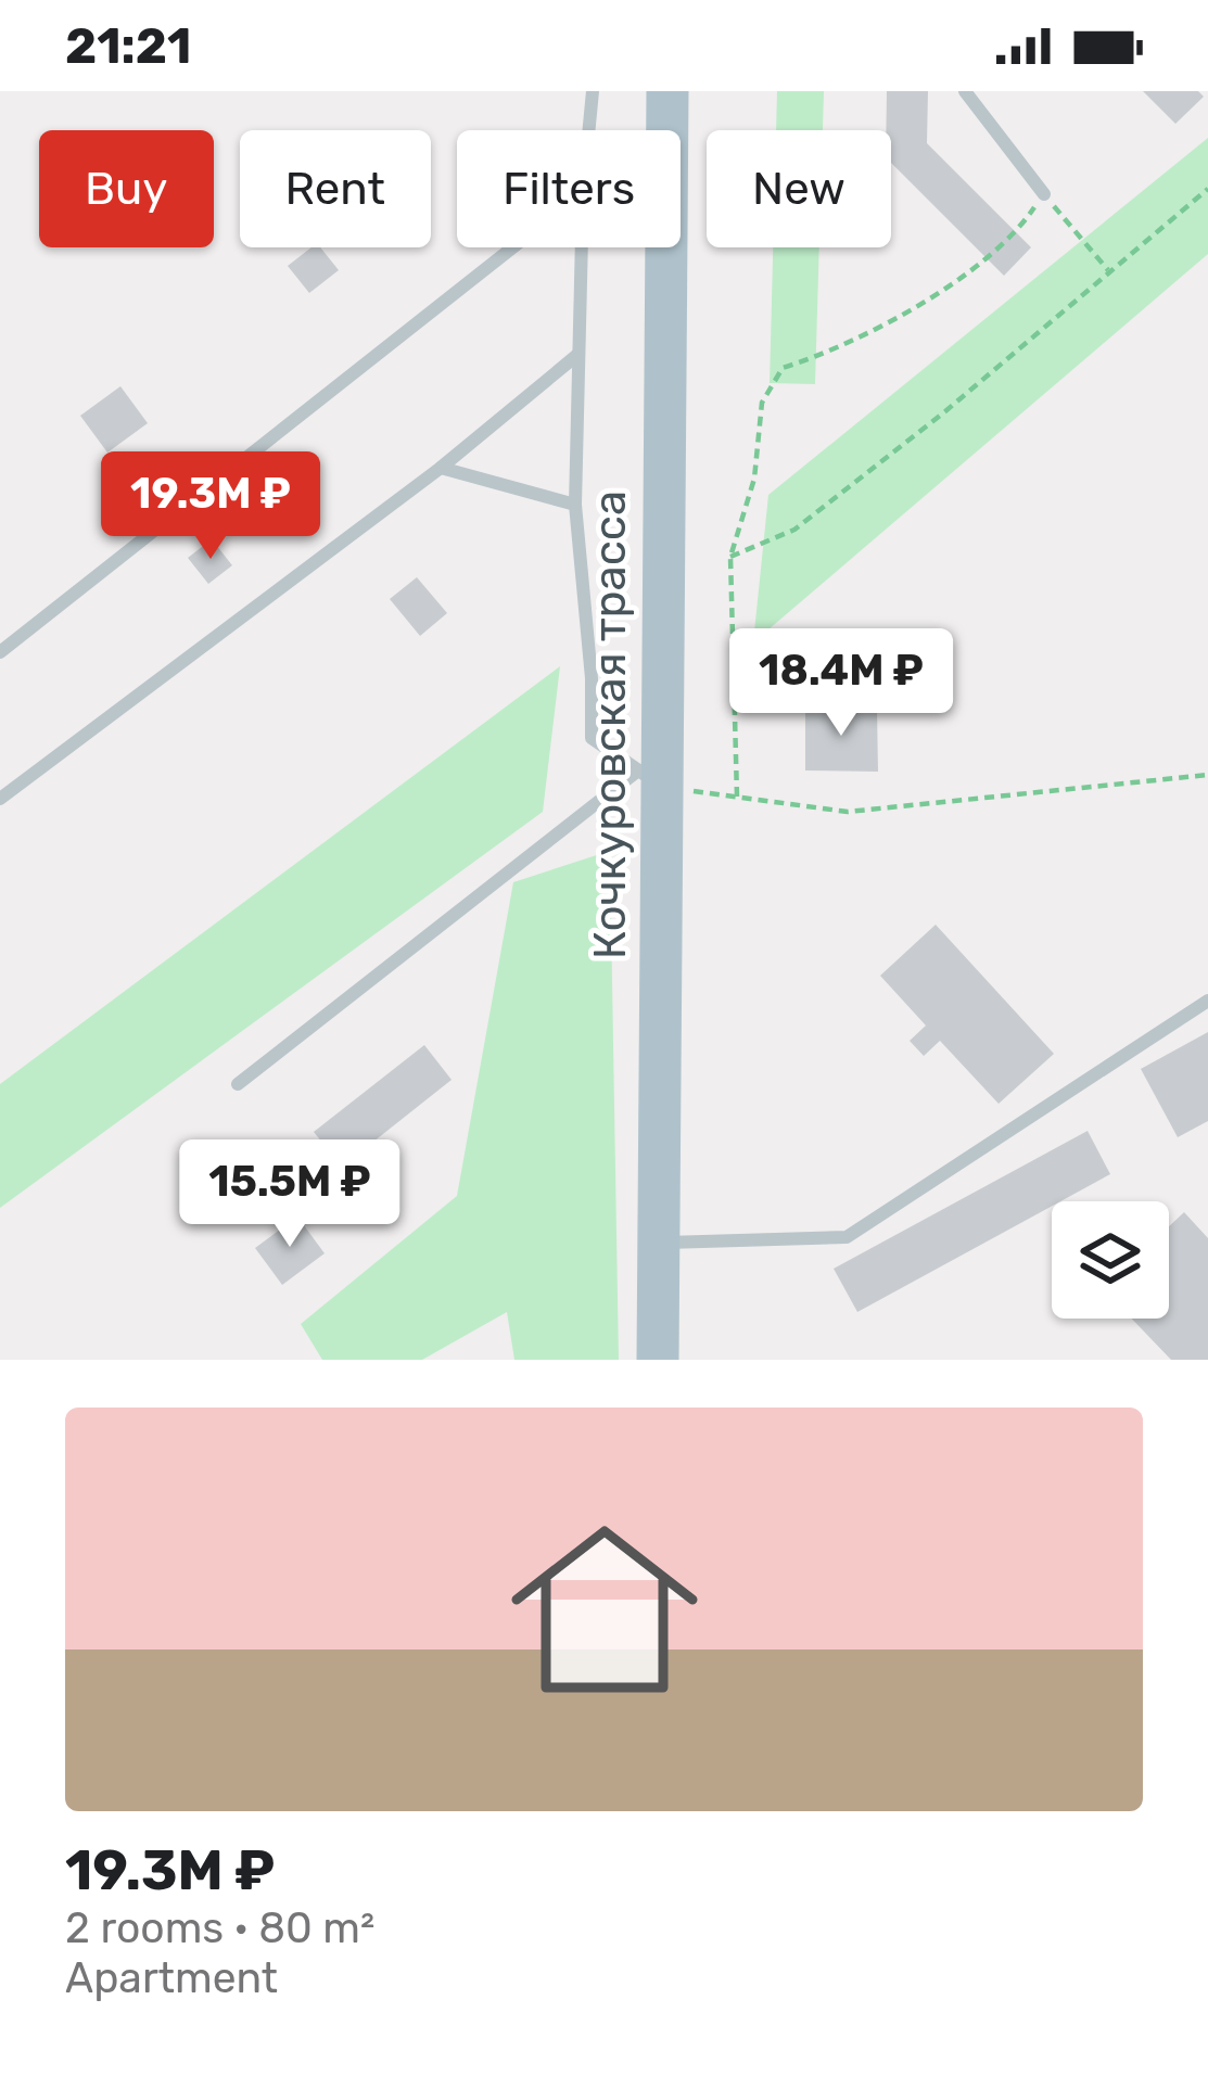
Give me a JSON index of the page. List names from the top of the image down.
{
  "streets": {
    "main road": ["Кочкуровская трасса"]
  },
  "page": {
    "status": "21:21",
    "chip": [
      "Buy",
      "Rent",
      "Filters",
      "New"
    ],
    "price": ["19.3M ₽", "18.4M ₽", "15.5M ₽"],
    "list": [
      {
        "name": "19.3M ₽",
        "note": "2 rooms · 80 m² · Apartment"
      }
    ]
  }
}
